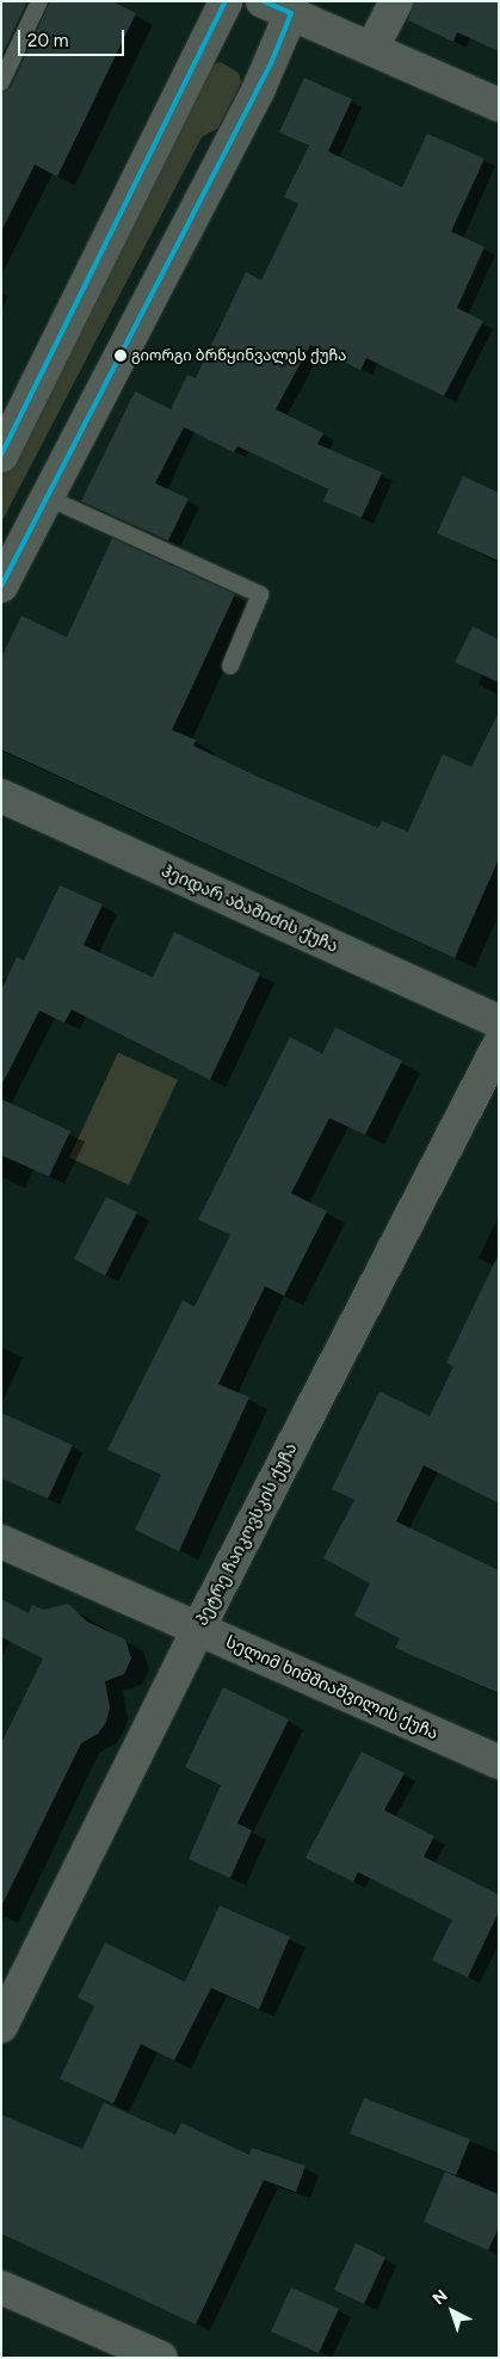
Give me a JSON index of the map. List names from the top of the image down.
{
  "streets": {
    "street": ["ჰეიდარ აბაშიძის ქუჩა", "პეტრე ჩაიკოვსკის ქუჩა", "სელიმ ხიმშიაშვილის ქუჩა"]
  },
  "crossings": [
    ["პეტრე ჩაიკოვსკის ქუჩა", "სელიმ ხიმშიაშვილის ქუჩა"]
  ],
  "places": ["გიორგი ბრწყინვალეს ქუჩა"],
  "scale_bar": "20 m",
  "north": "top left"
}
